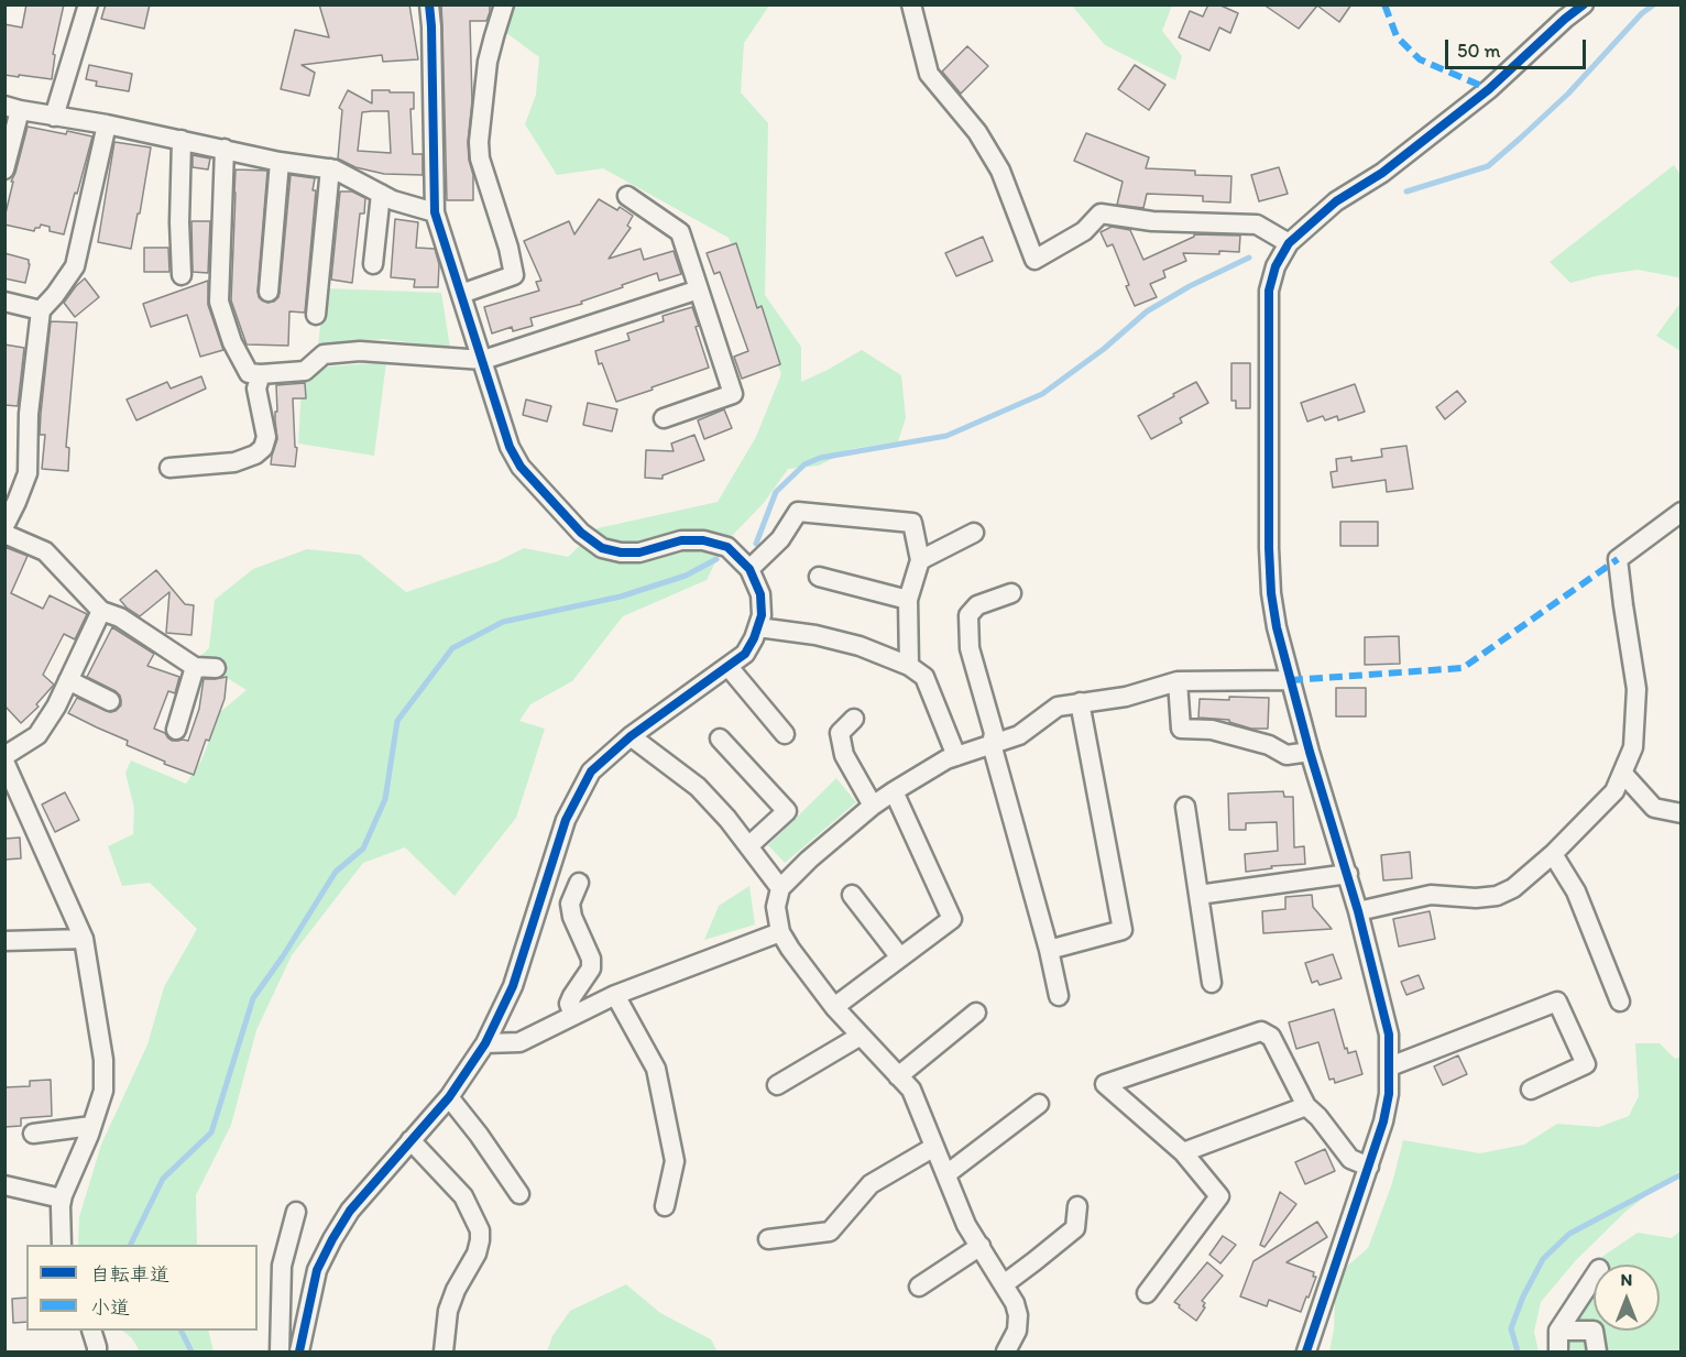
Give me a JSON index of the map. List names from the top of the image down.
{
  "legend": ["自転車道", "小道"],
  "scale_bar": "50 m",
  "north": "top"
}
